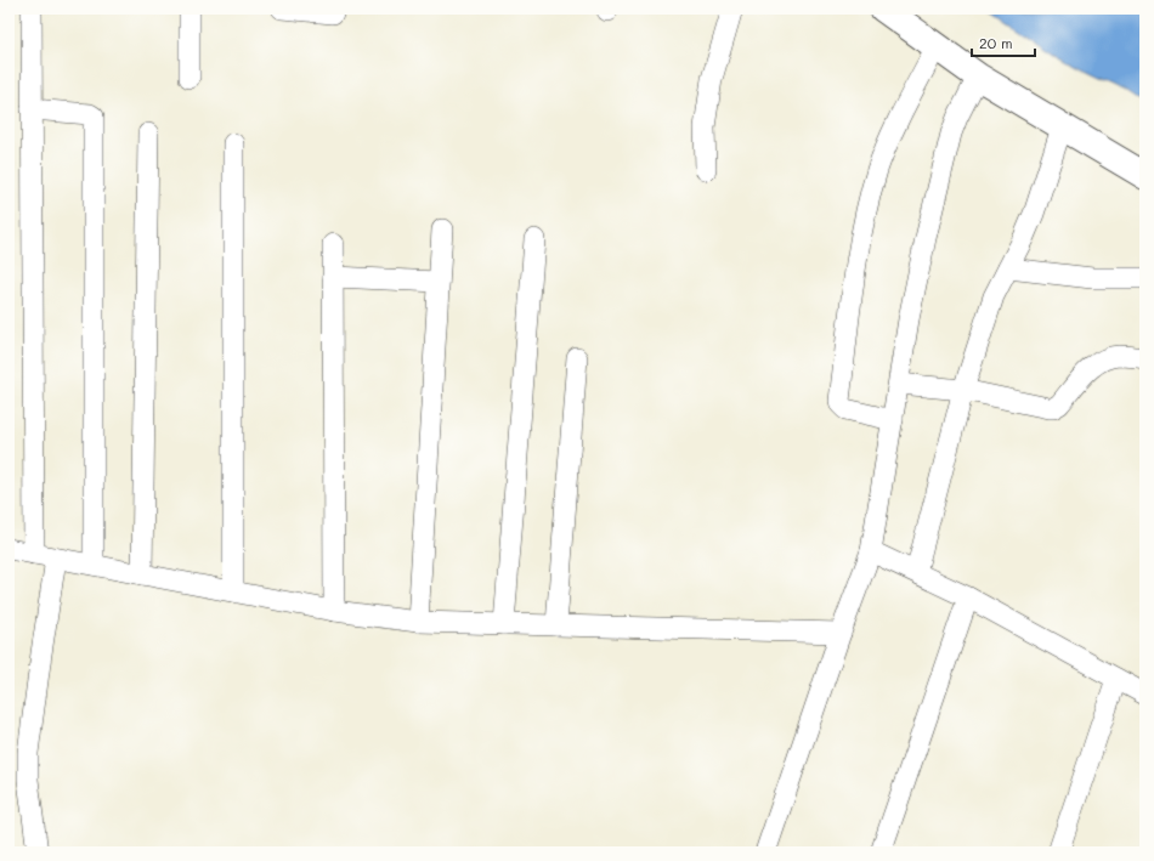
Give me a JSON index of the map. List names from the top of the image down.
{
  "scale_bar": "20 m"
}
